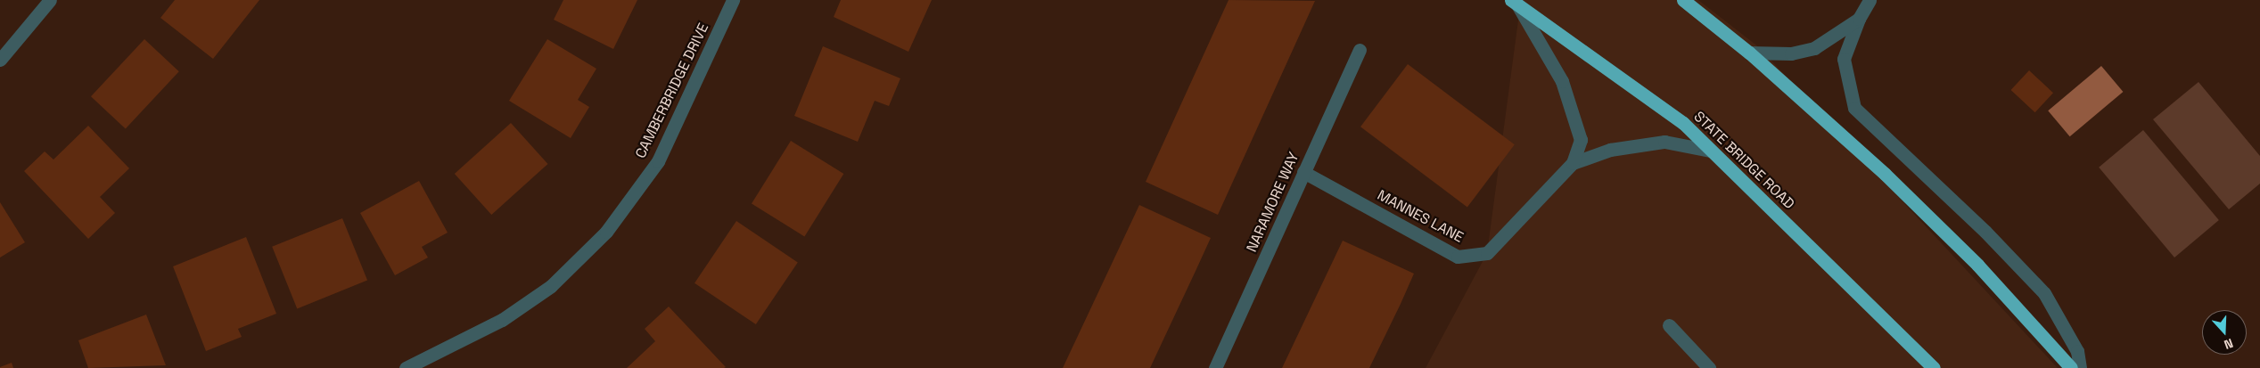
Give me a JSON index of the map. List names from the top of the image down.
{
  "streets": {
    "highway": ["STATE BRIDGE ROAD"],
    "street": ["CAMBERBRIDGE DRIVE", "NARAMORE WAY", "MANNES LANE"]
  },
  "crossings": [
    ["NARAMORE WAY", "MANNES LANE"]
  ],
  "north": "bottom"
}
